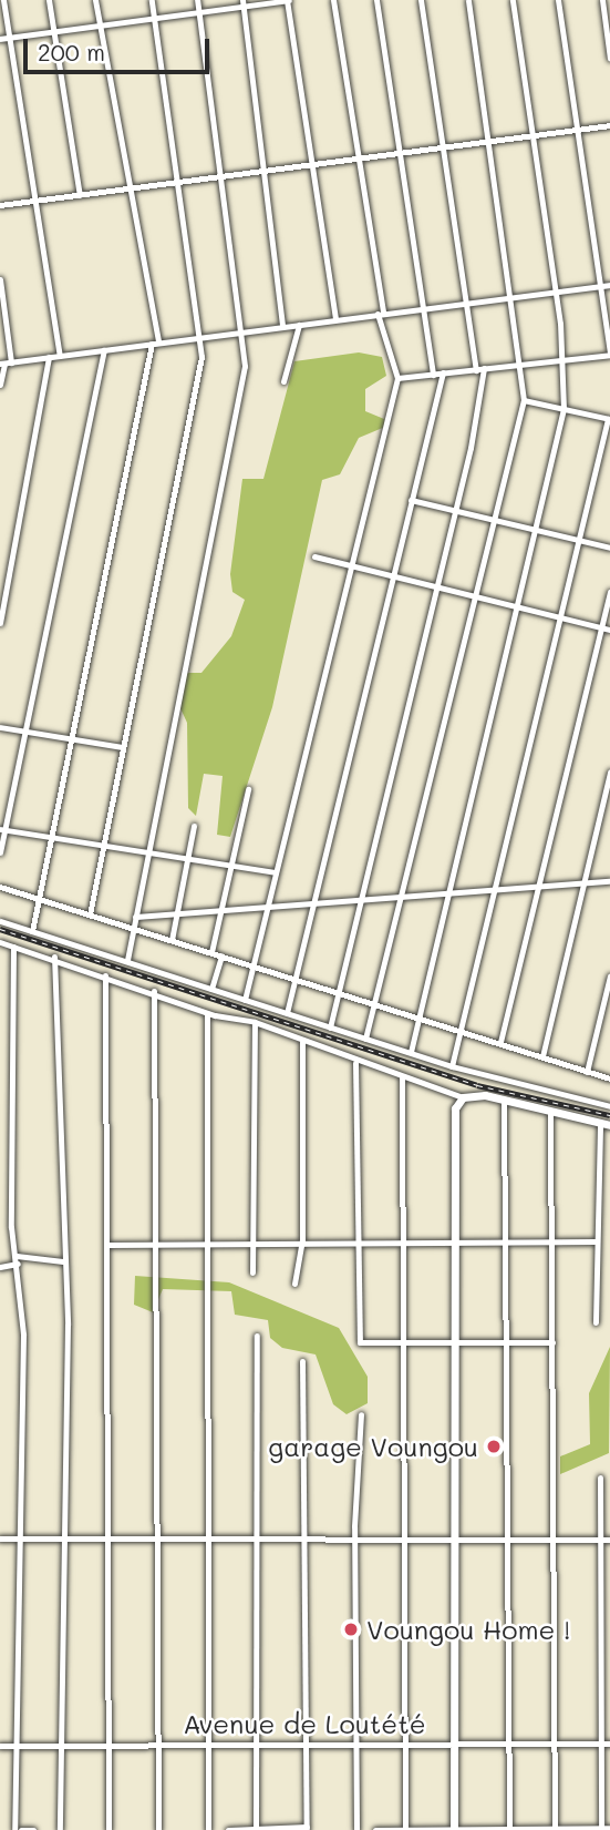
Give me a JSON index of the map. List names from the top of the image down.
{
  "streets": {
    "street": ["Avenue de Loutété"]
  },
  "places": ["garage Voungou", "Voungou Home !"],
  "scale_bar": "200 m"
}
